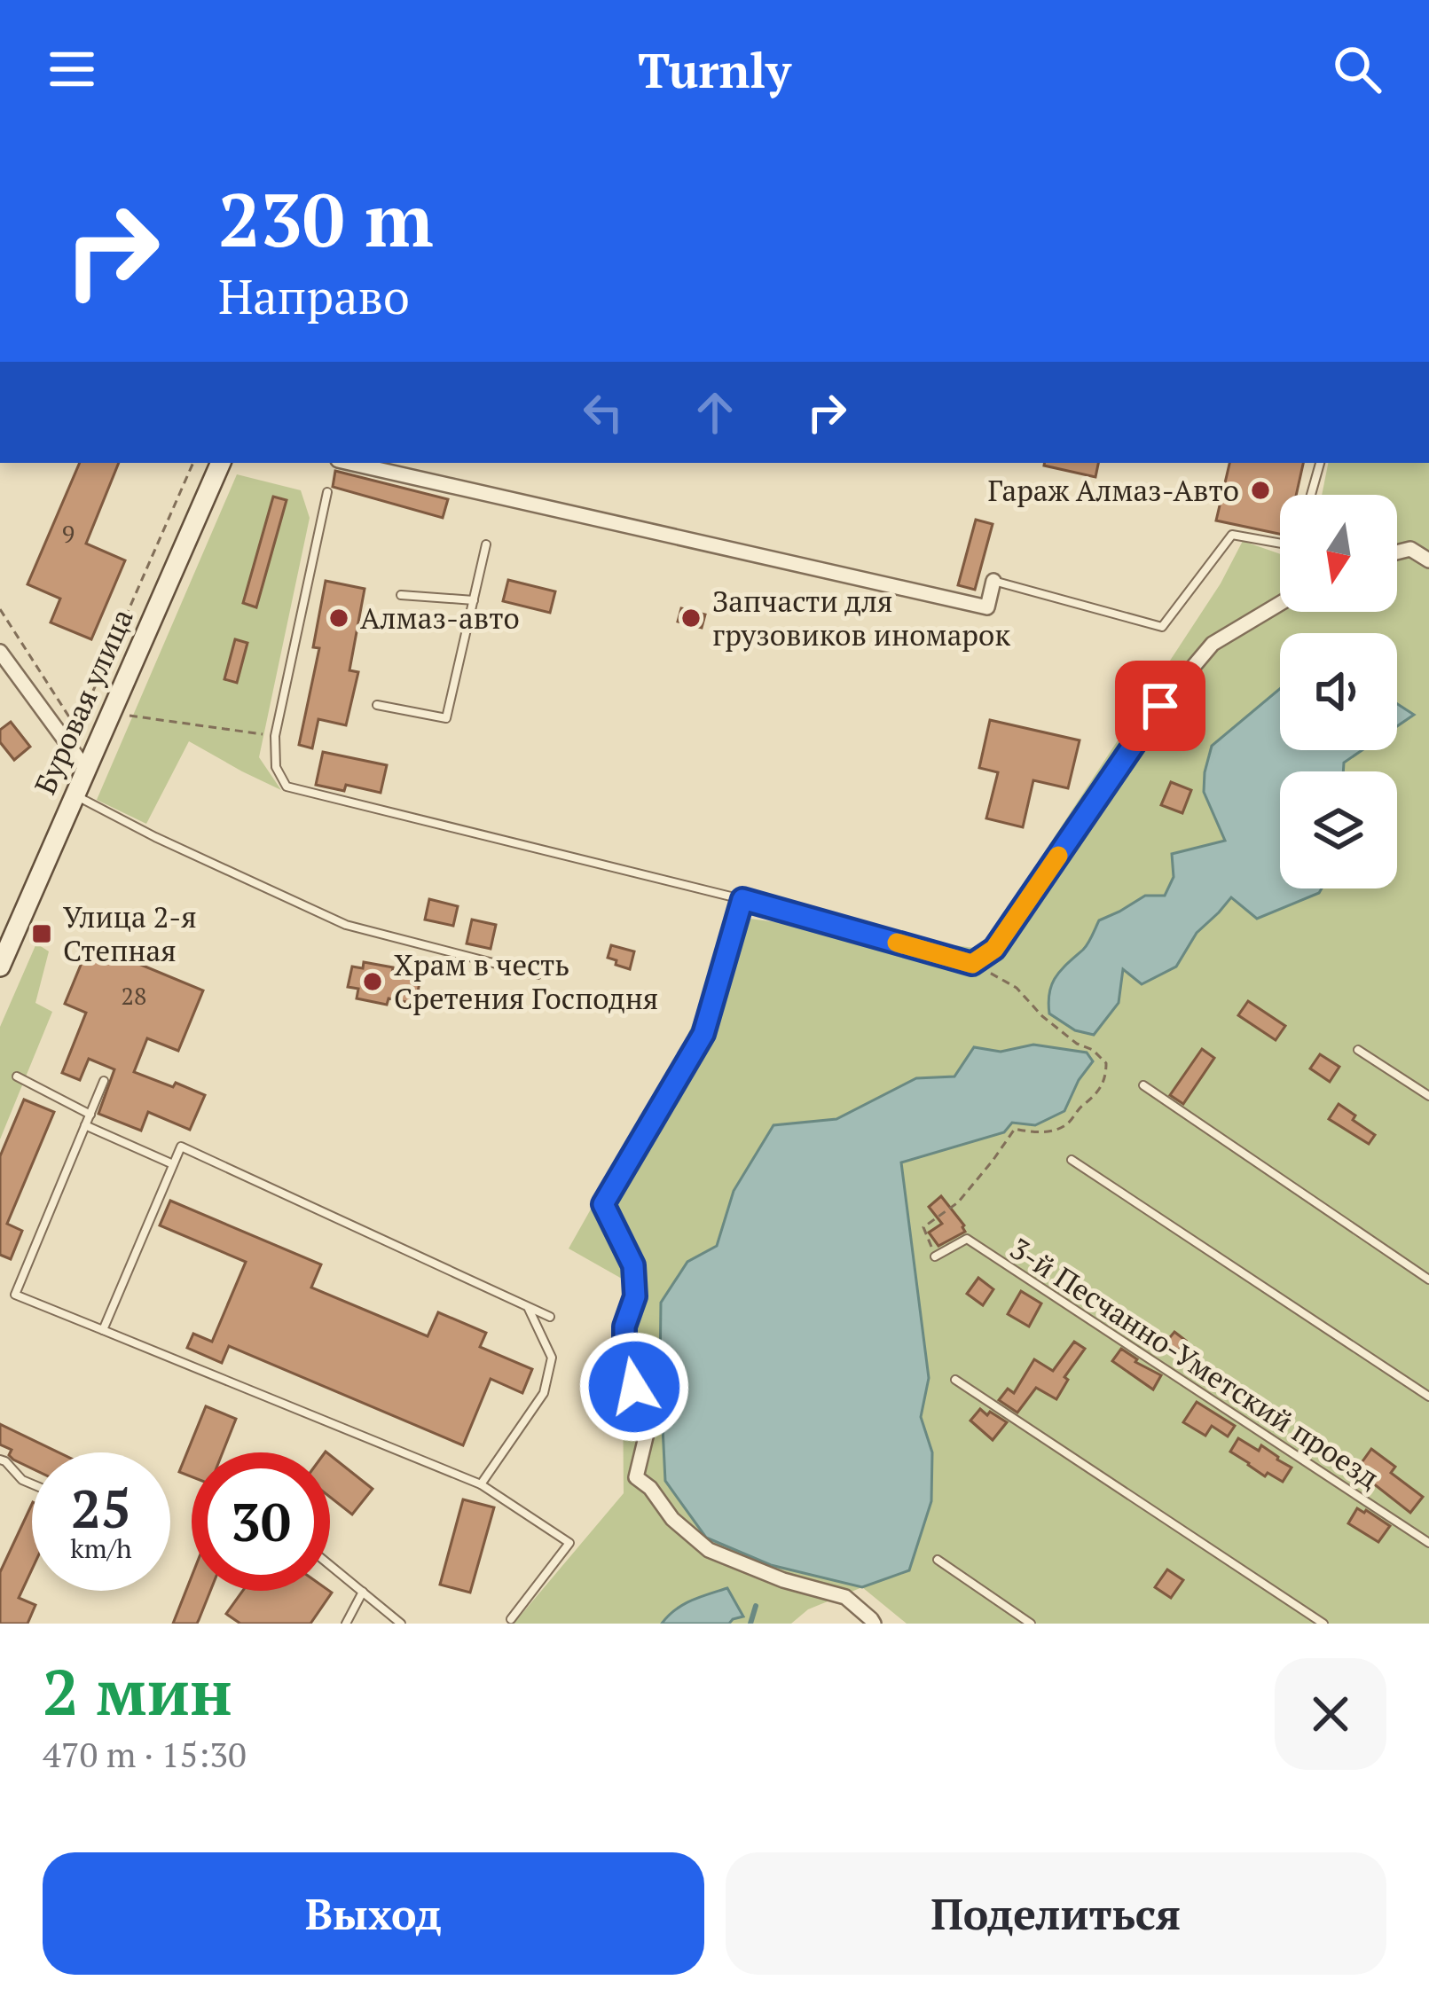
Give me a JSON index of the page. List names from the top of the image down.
{
  "streets": {
    "main road": ["Буровая улица"],
    "lane": ["3-й Песчанно-Уметский проезд"]
  },
  "places": {
    "other": [
      "Гараж Алмаз-Авто",
      "Алмаз-авто",
      "Запчасти для грузовиков иномарок",
      "Храм в честь Сретения Господня"
    ],
    "transit": ["Улица 2-я Степная"]
  },
  "house_numbers": ["9", "28"],
  "north": "bottom",
  "page": {
    "header": "Turnly",
    "turn": ["230 m", "Направо"],
    "speed": "25 km/h",
    "limit": "30",
    "heading": ["2 мин", "470 m · 15:30"],
    "buttons": ["Выход", "Поделиться"]
  }
}
